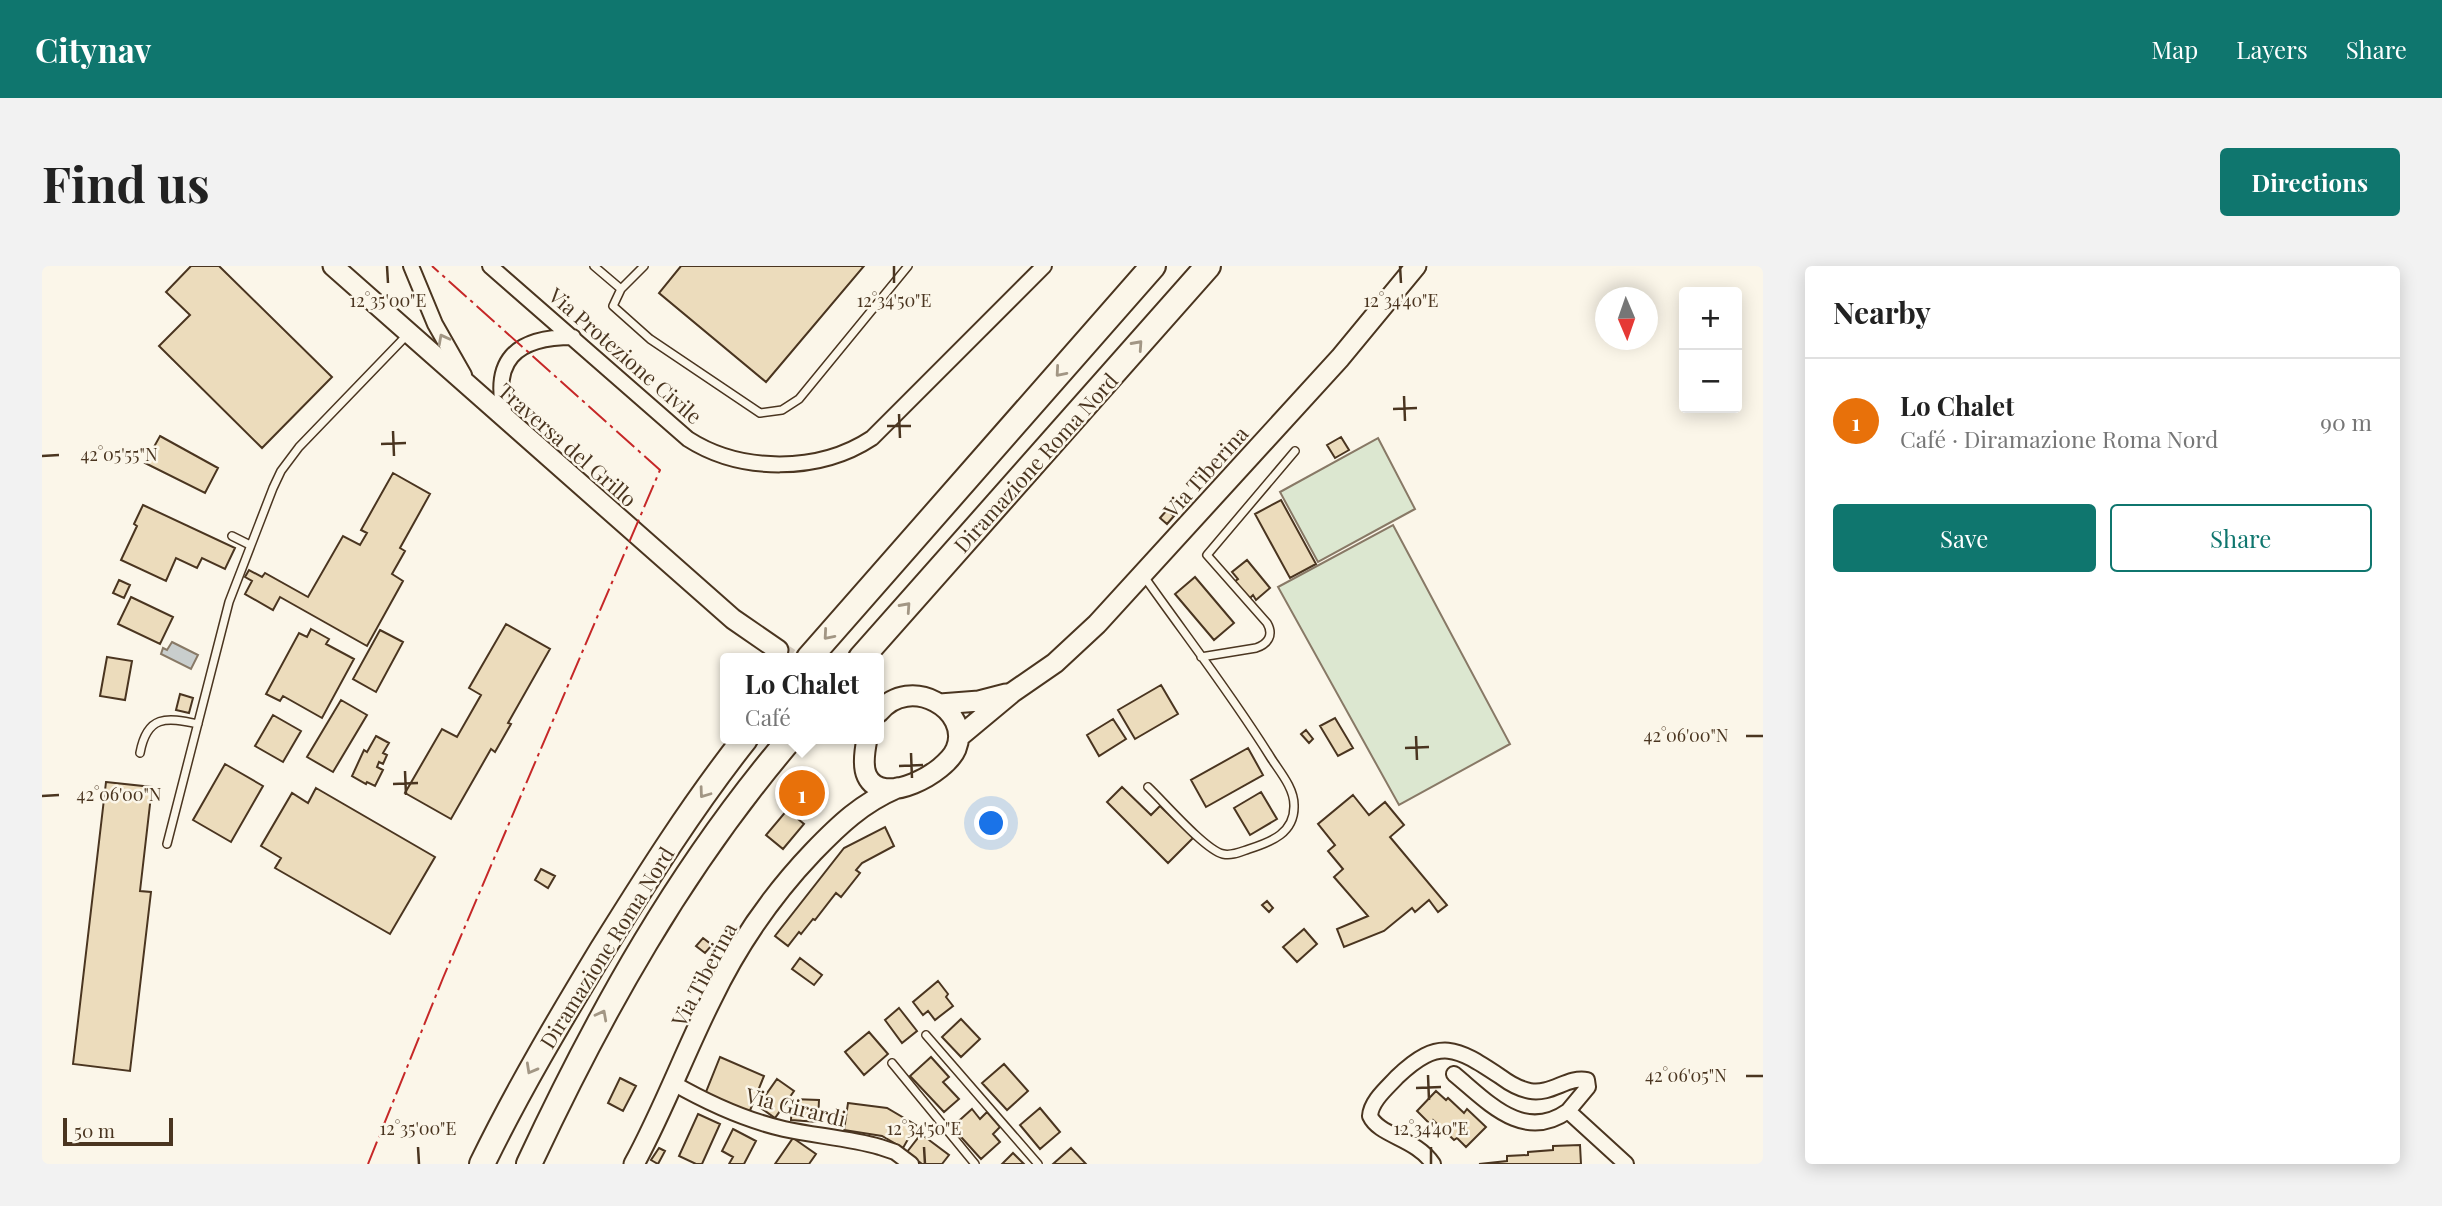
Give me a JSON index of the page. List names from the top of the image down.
{
  "streets": {
    "highway": ["Diramazione Roma Nord"],
    "main road": ["Traversa del Grillo", "Via Tiberina"],
    "street": ["Via Protezione Civile", "Via Girardi"]
  },
  "crossings": [
    ["Via Tiberina", "Via Girardi"]
  ],
  "scale_bar": "50 m",
  "north": "bottom",
  "page": {
    "header": "Citynav",
    "nav": ["Map", "Layers", "Share"],
    "buttons": [
      "Directions",
      ["Save", "Share"]
    ],
    "title": "Find us",
    "heading": "Nearby",
    "map_buttons": ["+", "−"],
    "list": [
      {
        "mark": "1",
        "name": "Lo Chalet",
        "note": "Café · Diramazione Roma Nord",
        "value": "90 m"
      }
    ],
    "popup": ["Lo Chalet", "Café"],
    "pins": "1",
    "scale": "50 m"
  },
  "coordinates": [
    "12°35'00\"E",
    "12°34'50\"E",
    "12°34'40\"E",
    "42°05'55\"N",
    "42°06'00\"N",
    "42°06'05\"N"
  ]
}
